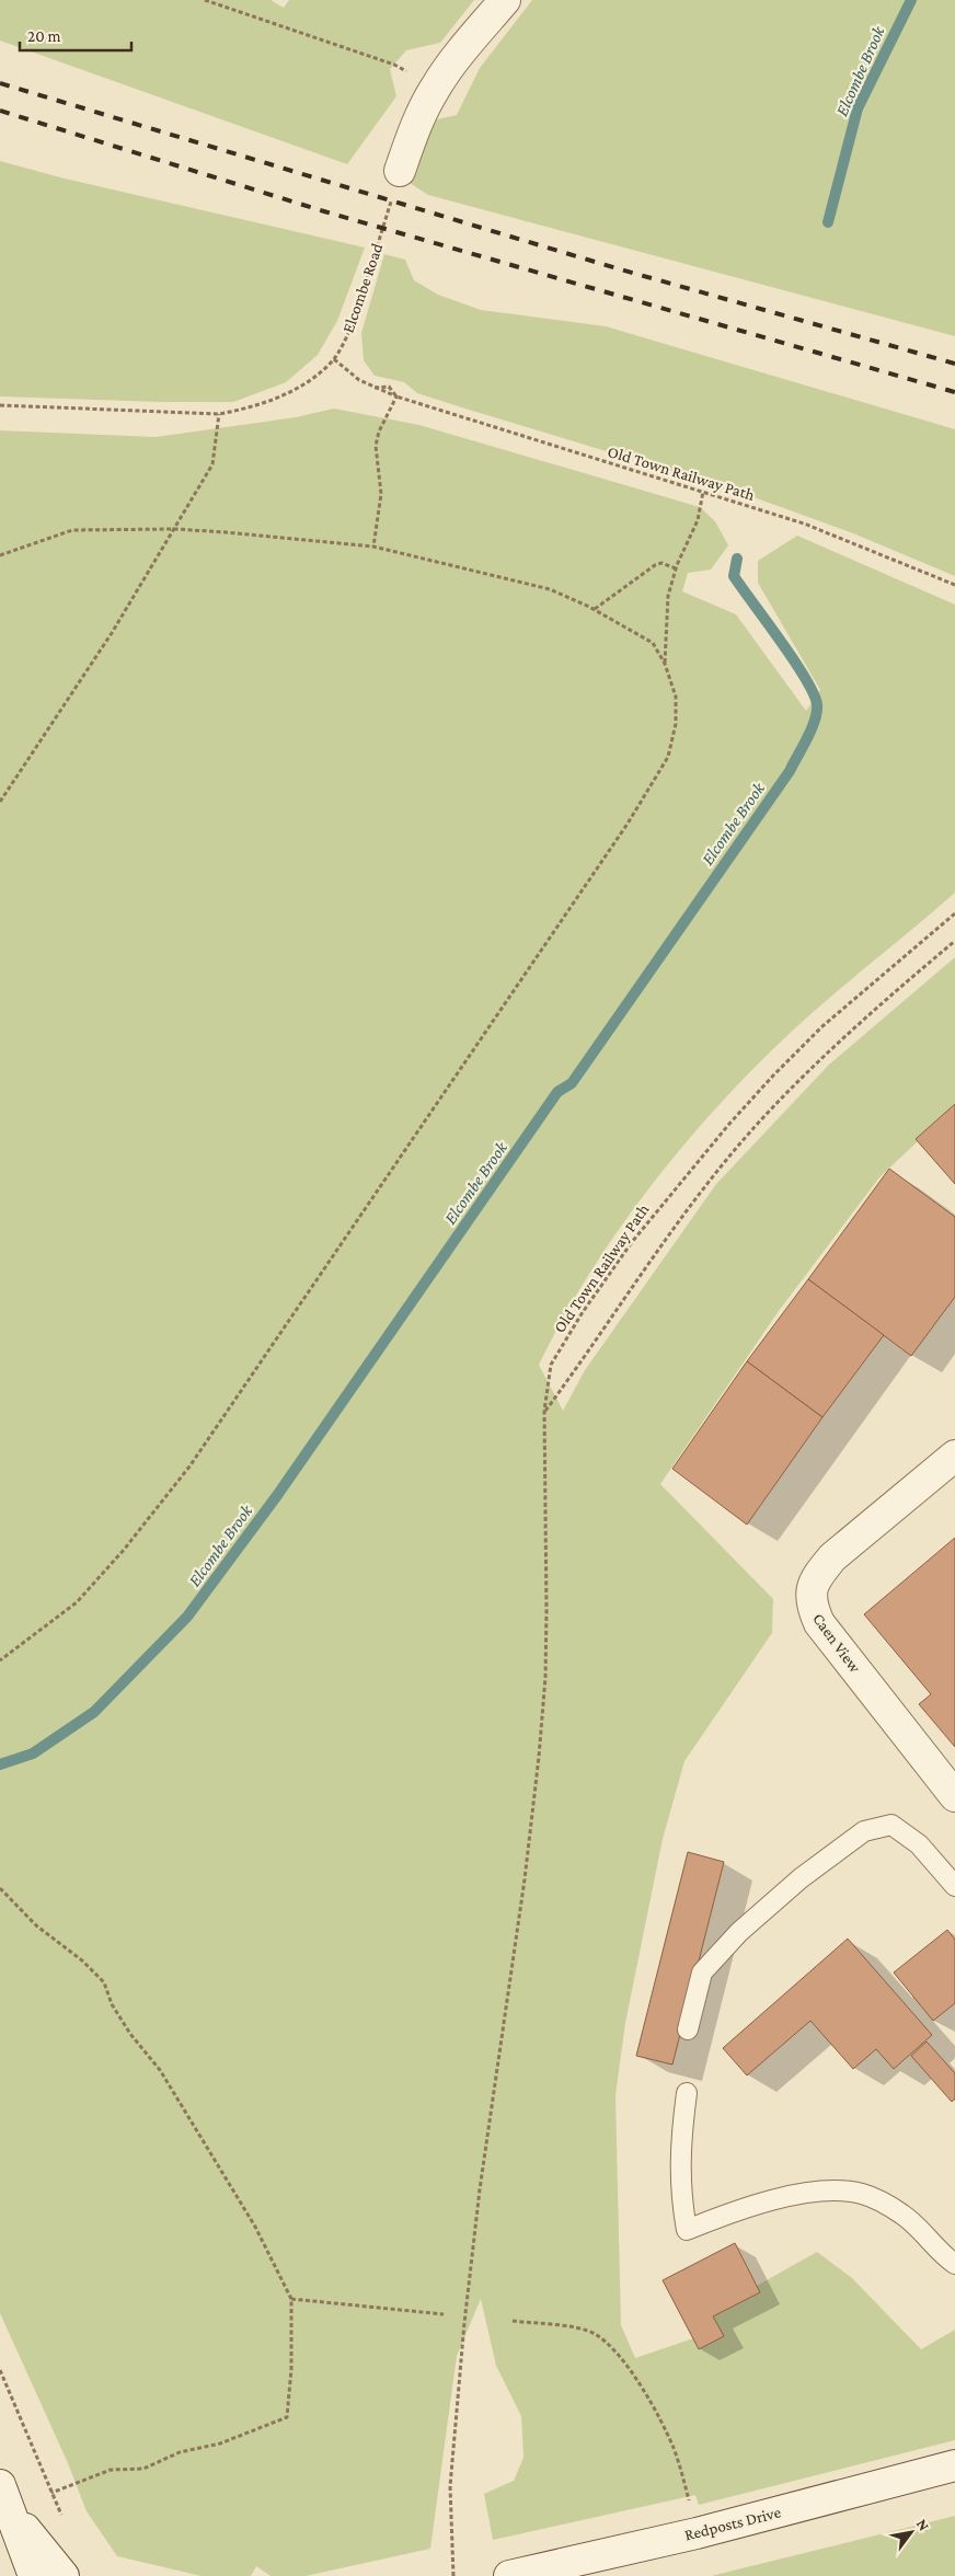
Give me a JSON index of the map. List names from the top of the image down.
{
  "streets": {
    "street": ["Caen View", "Redposts Drive"],
    "path": ["Elcombe Road", "Old Town Railway Path"]
  },
  "crossings": [
    ["Elcombe Road", "Old Town Railway Path"]
  ],
  "water": ["Elcombe Brook"],
  "scale_bar": "20 m",
  "north": "top right"
}
